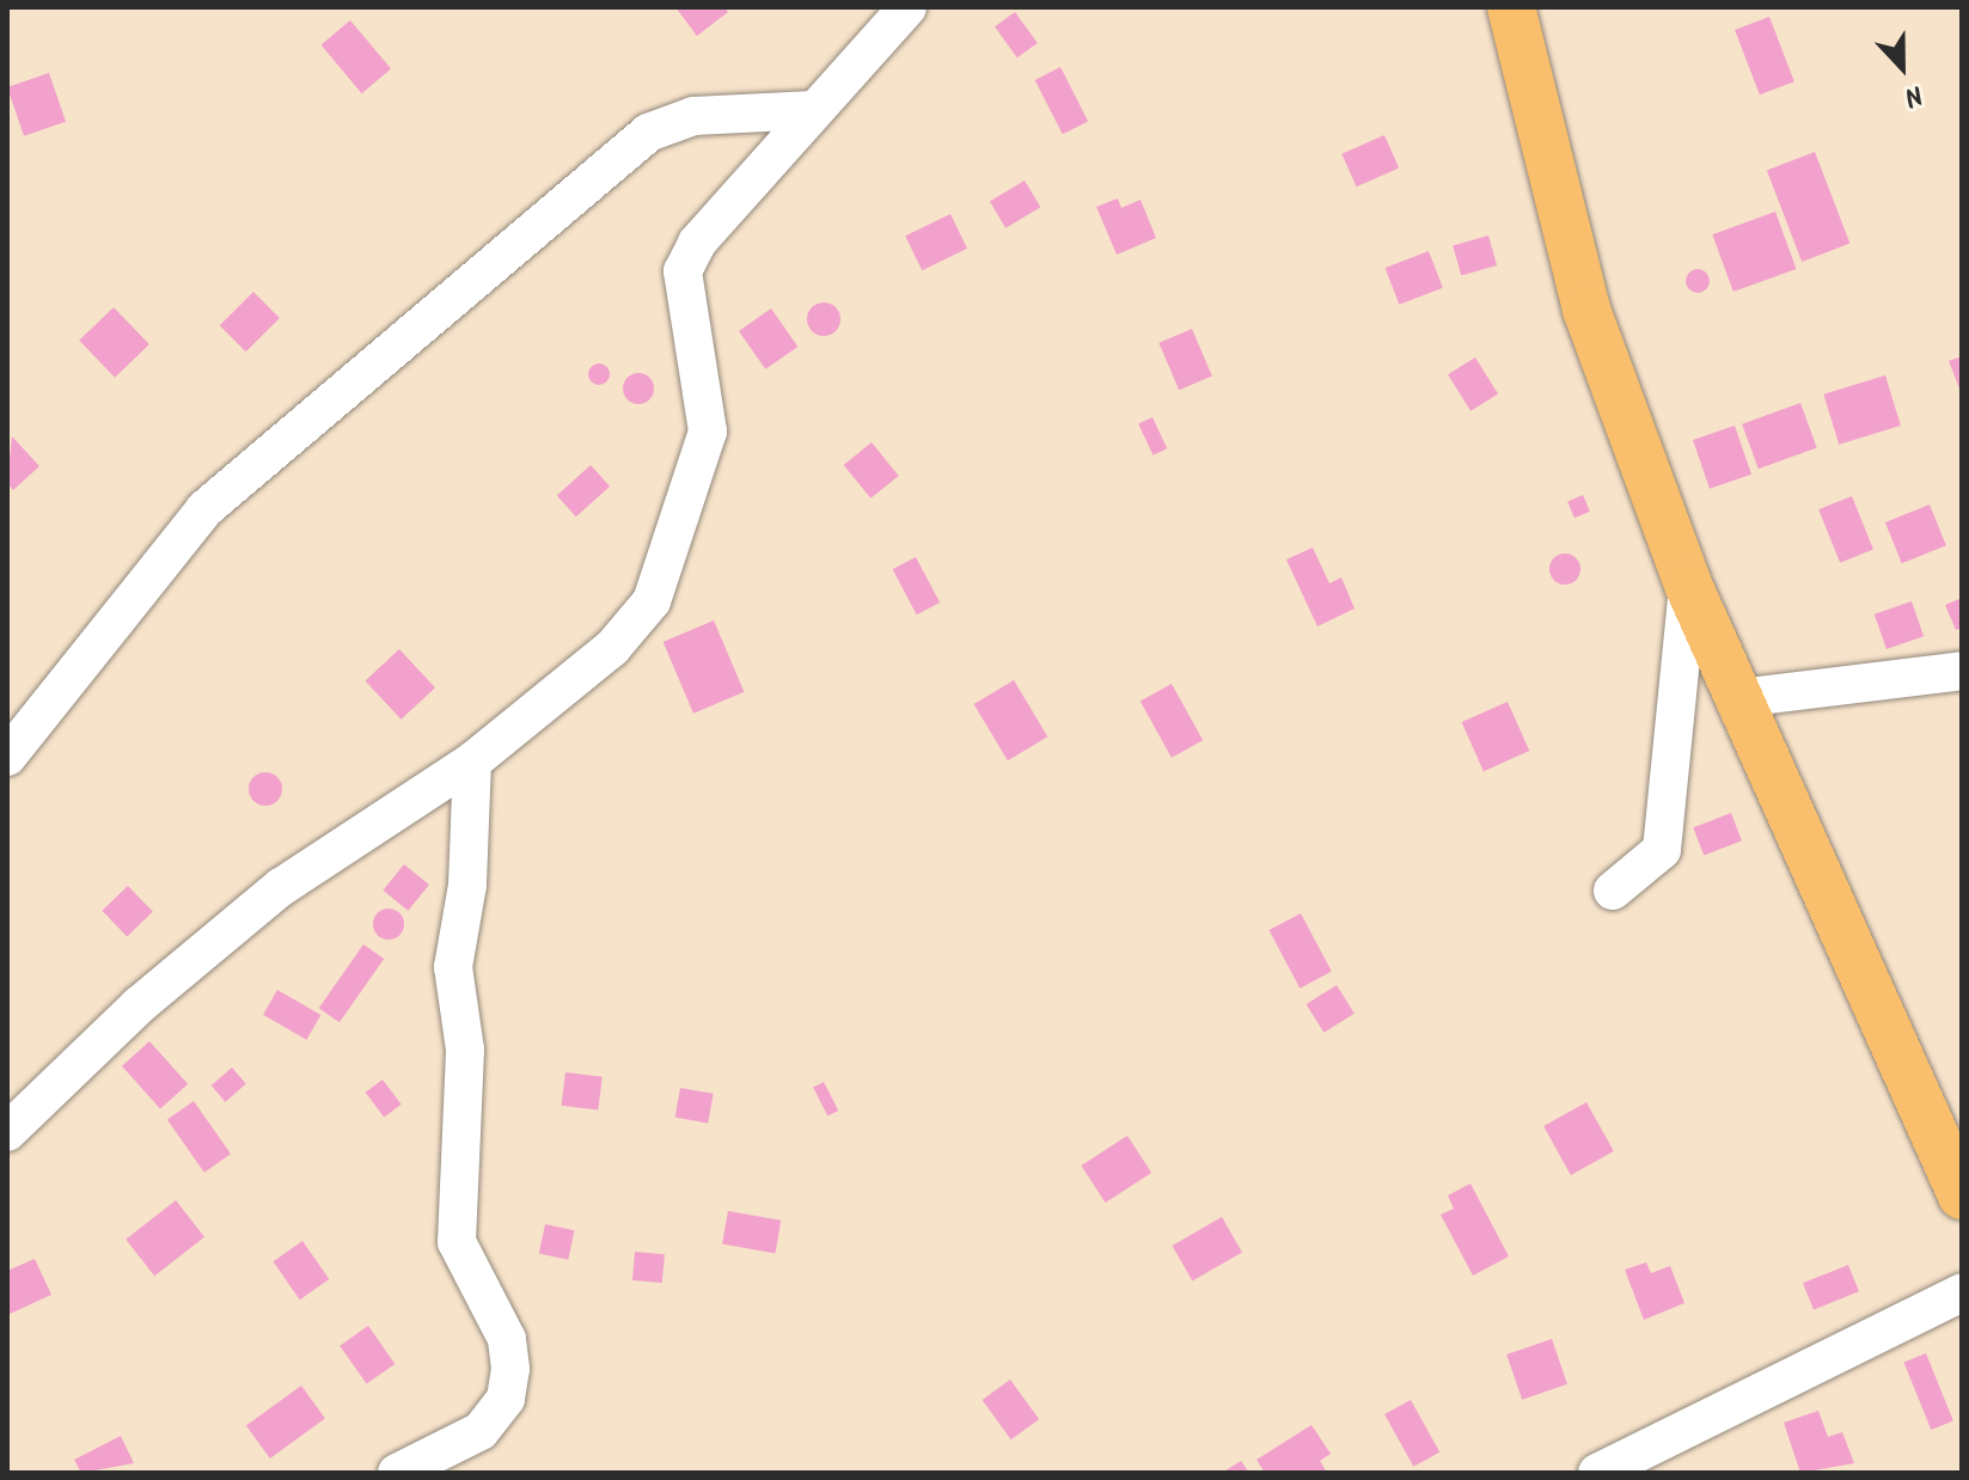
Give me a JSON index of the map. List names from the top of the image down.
{
  "north": "bottom"
}
